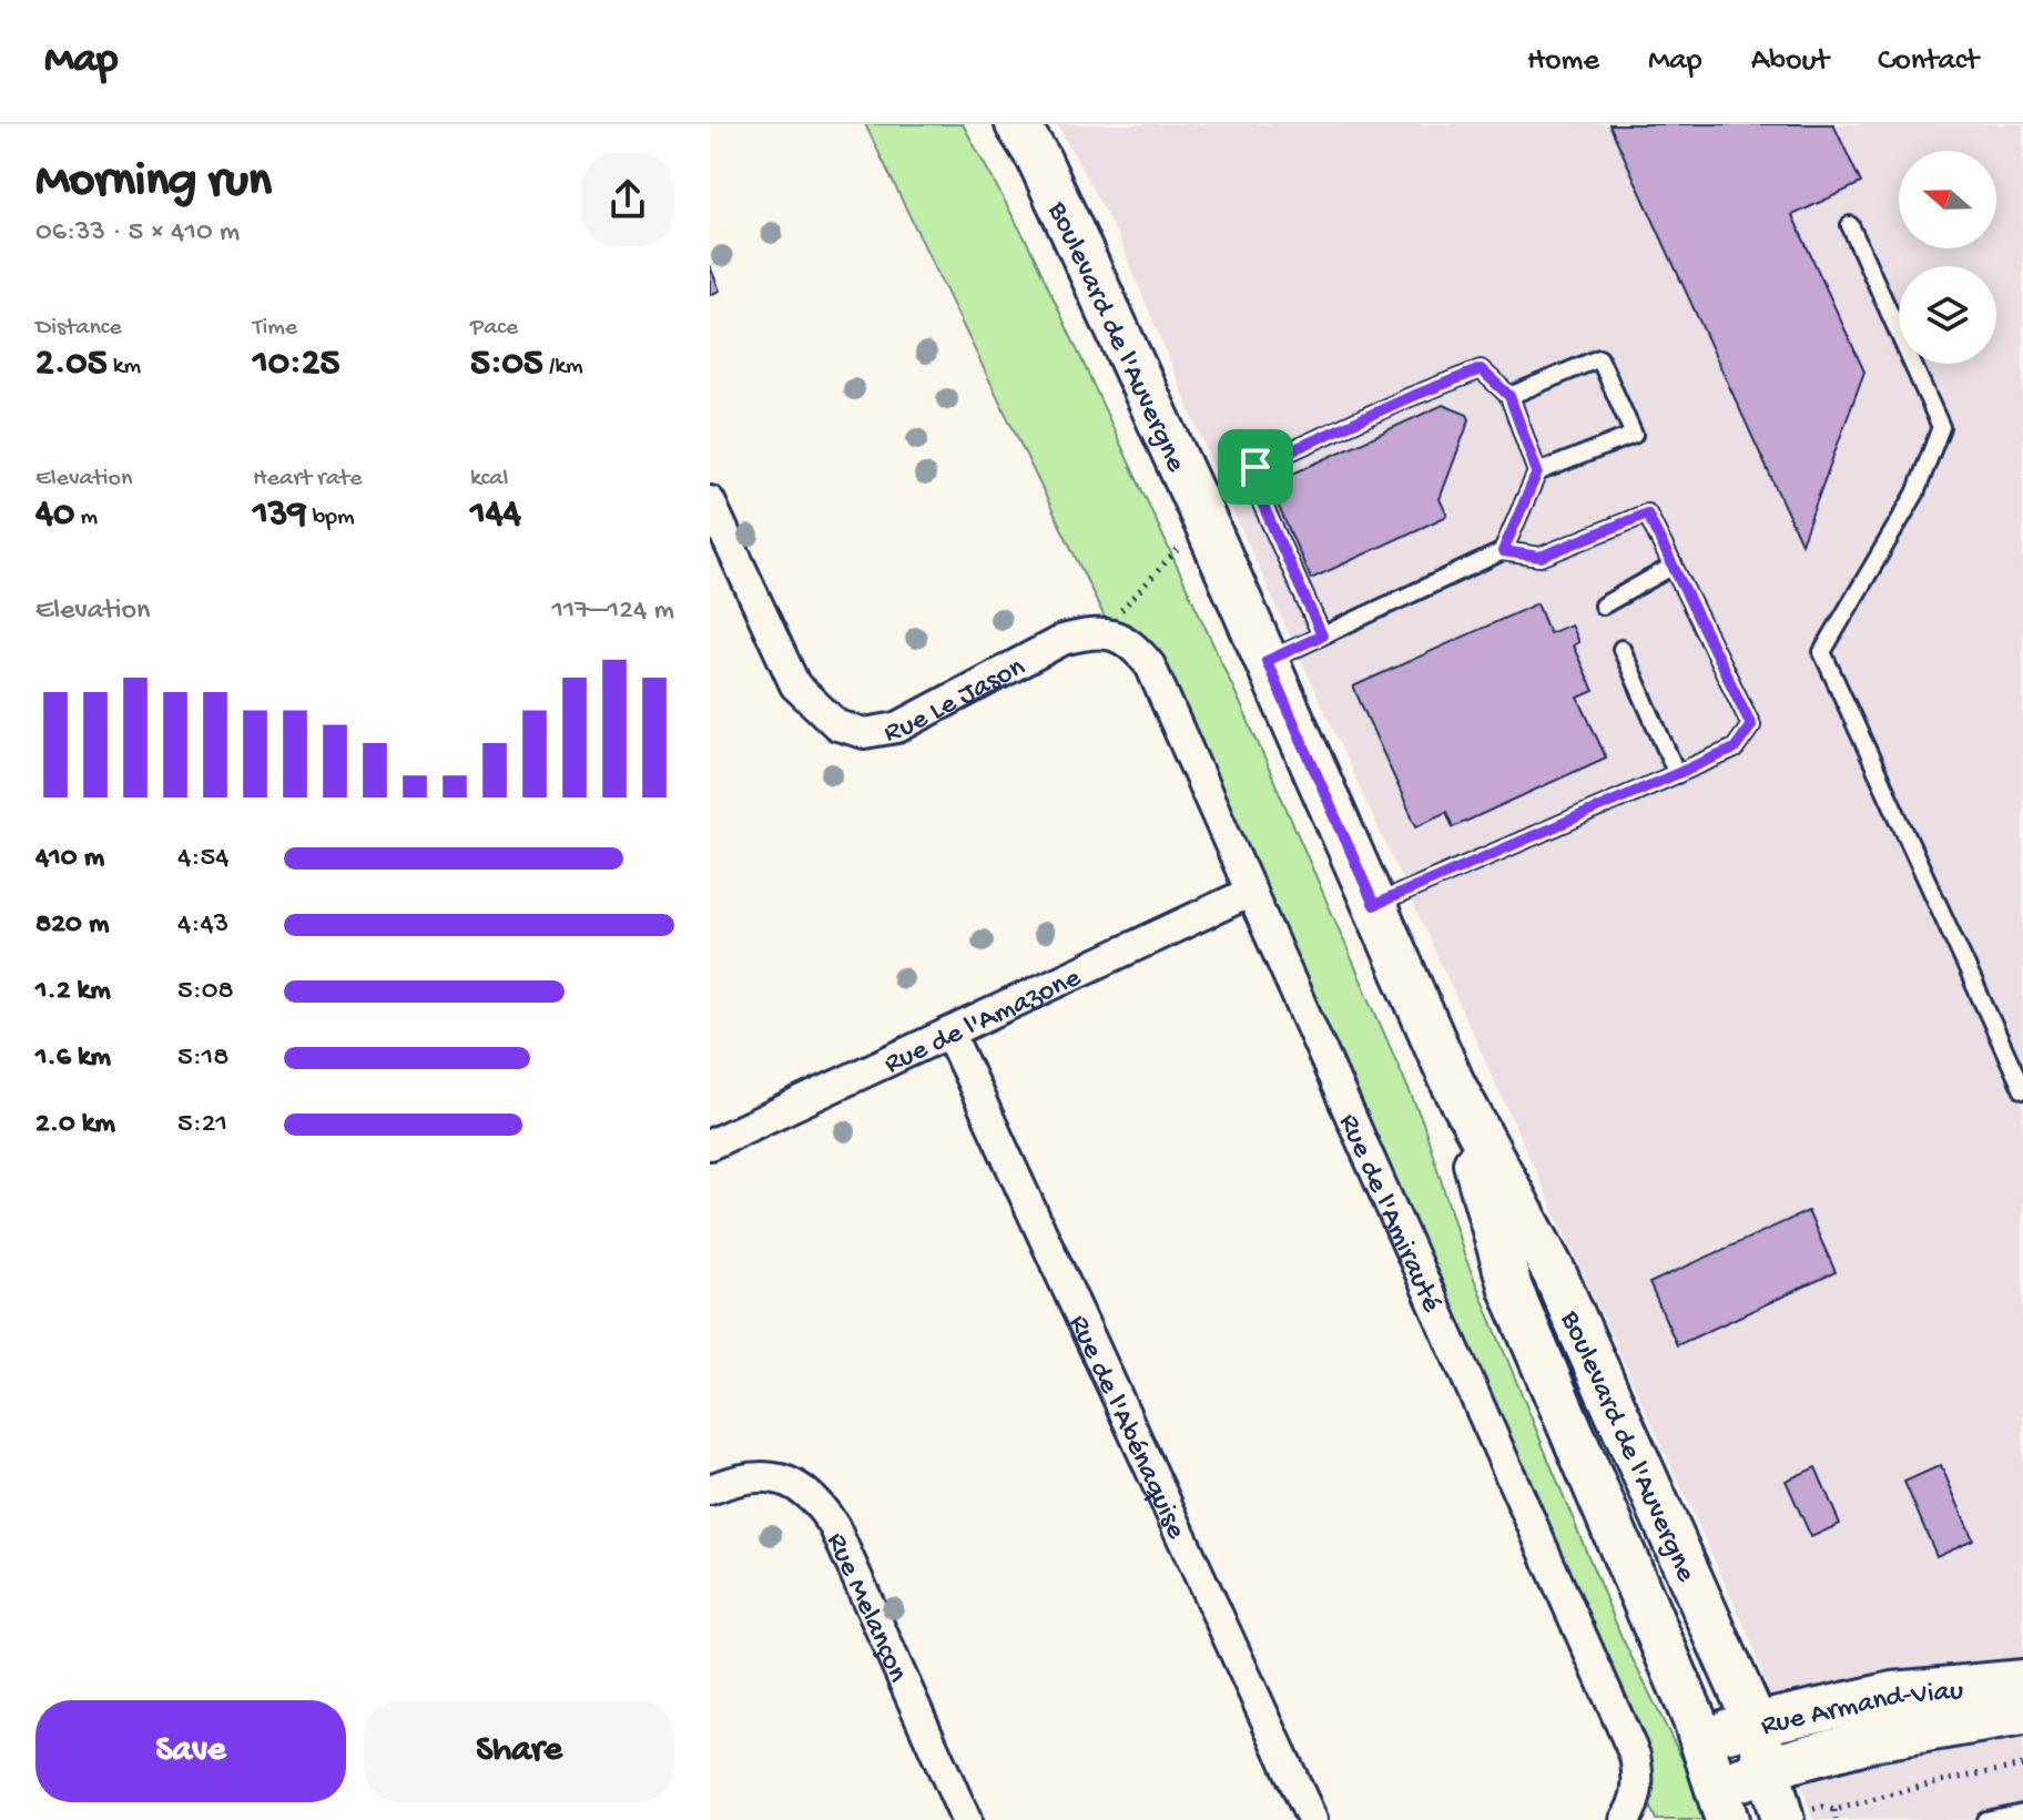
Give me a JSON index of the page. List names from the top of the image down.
{
  "streets": {
    "main road": ["Boulevard de l'Auvergne", "Rue Armand-Viau"],
    "street": [
      "Rue Le Jason",
      "Rue de l'Amazone",
      "Rue de l'Amirauté",
      "Rue de l'Abénaquise",
      "Rue Melançon"
    ]
  },
  "crossings": [
    ["Boulevard de l'Auvergne", "Rue Armand-Viau"],
    ["Rue Le Jason", "Rue de l'Amirauté"],
    ["Rue de l'Amazone", "Rue de l'Amirauté"],
    ["Rue de l'Amazone", "Rue de l'Abénaquise"]
  ],
  "north": "left",
  "page": {
    "header": "Map",
    "nav": [
      "Home",
      "Map",
      "About",
      "Contact"
    ],
    "heading": ["Morning run", "06:33 · 5 × 410 m"],
    "stats": [
      ["Distance", "2.05 km"],
      ["Time", "10:25"],
      ["Pace", "5:05 /km"],
      ["Elevation", "40 m"],
      ["Heart rate", "139 bpm"],
      ["kcal", "144"]
    ],
    "chart": ["Elevation", "117–124 m"],
    "list": [
      {
        "name": "410 m",
        "note": "4:54"
      },
      {
        "name": "820 m",
        "note": "4:43"
      },
      {
        "name": "1.2 km",
        "note": "5:08"
      },
      {
        "name": "1.6 km",
        "note": "5:18"
      },
      {
        "name": "2.0 km",
        "note": "5:21"
      }
    ],
    "buttons": ["Save", "Share"]
  }
}
